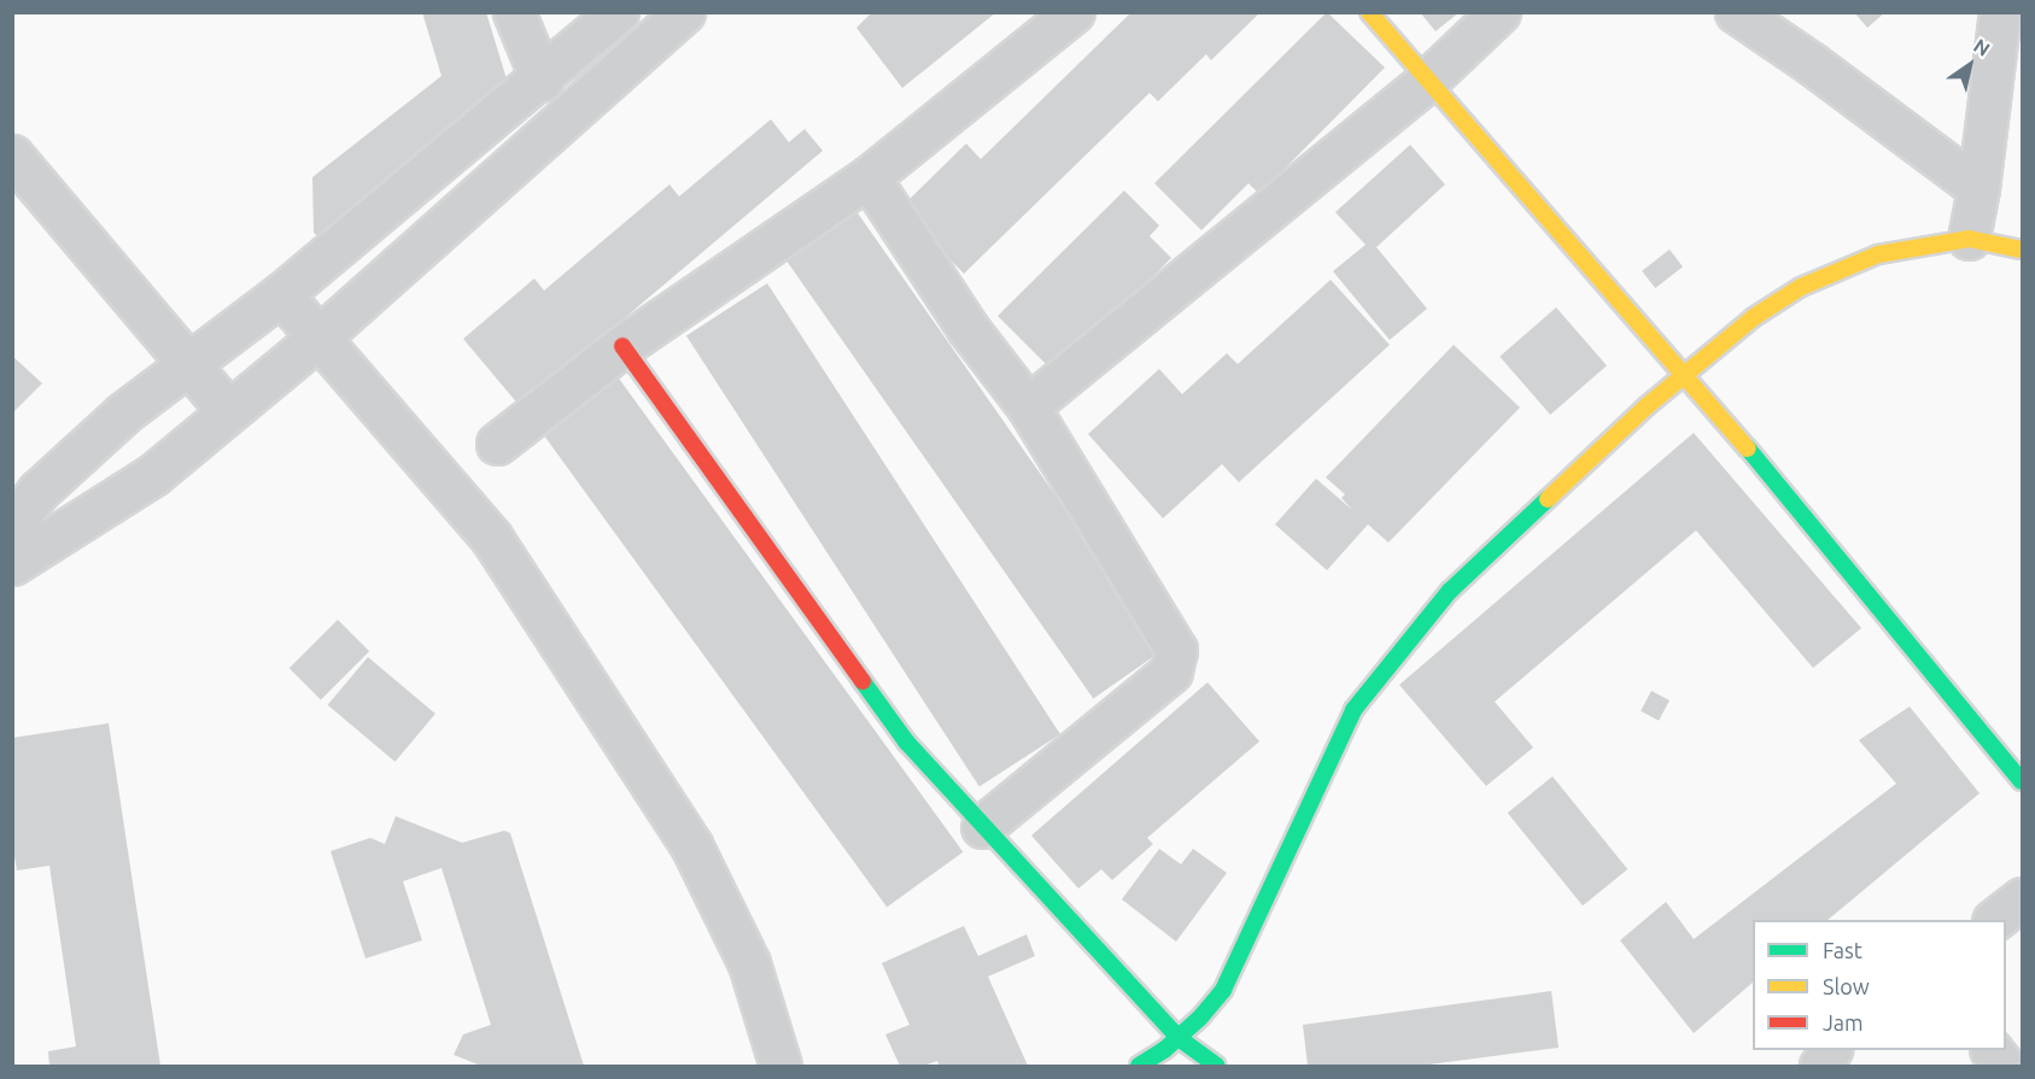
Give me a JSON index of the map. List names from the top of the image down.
{
  "legend": ["Fast", "Slow", "Jam"],
  "north": "top right"
}
